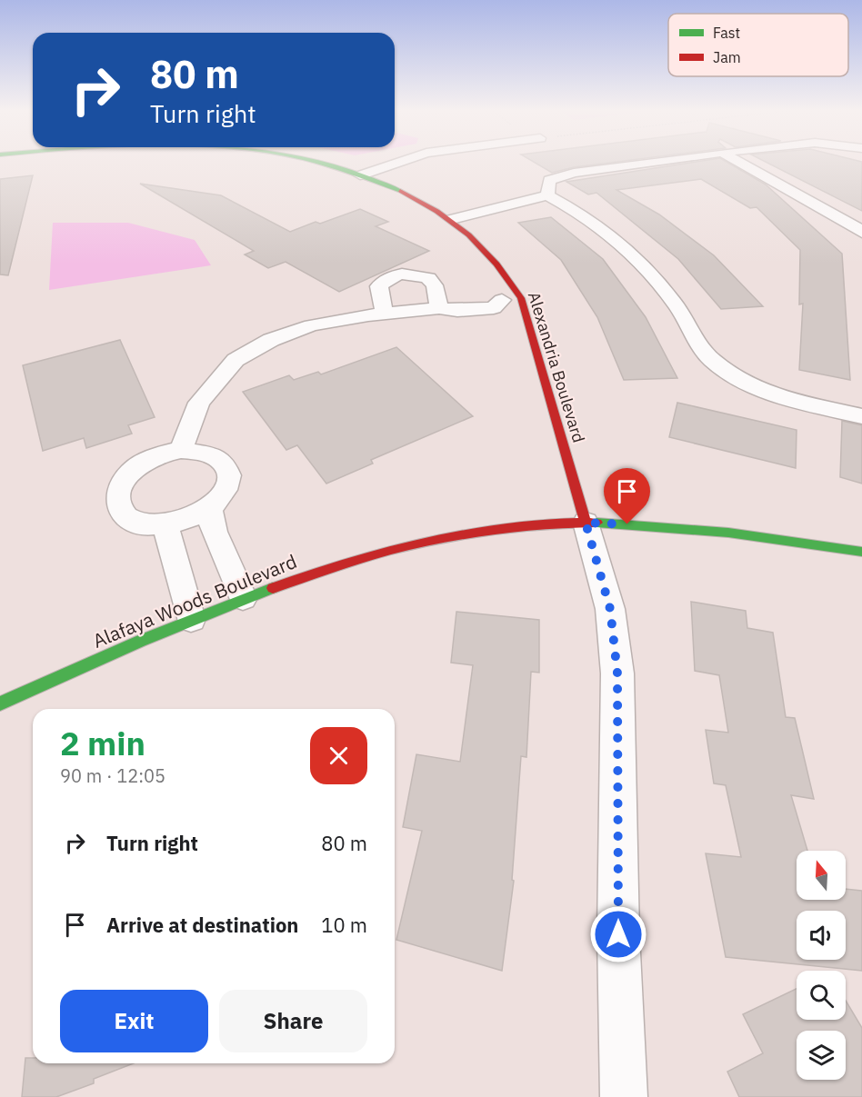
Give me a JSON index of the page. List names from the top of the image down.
{
  "streets": {
    "street": ["Alexandria Boulevard", "Alafaya Woods Boulevard"]
  },
  "crossings": [
    ["Alexandria Boulevard", "Alafaya Woods Boulevard"]
  ],
  "legend": ["Fast", "Jam"],
  "north": "top",
  "page": {
    "turn": ["80 m", "Turn right"],
    "heading": ["2 min", "90 m · 12:05"],
    "list": [
      {
        "name": "Turn right",
        "value": "80 m"
      },
      {
        "name": "Arrive at destination",
        "value": "10 m"
      }
    ],
    "buttons": ["Exit", "Share"]
  }
}
